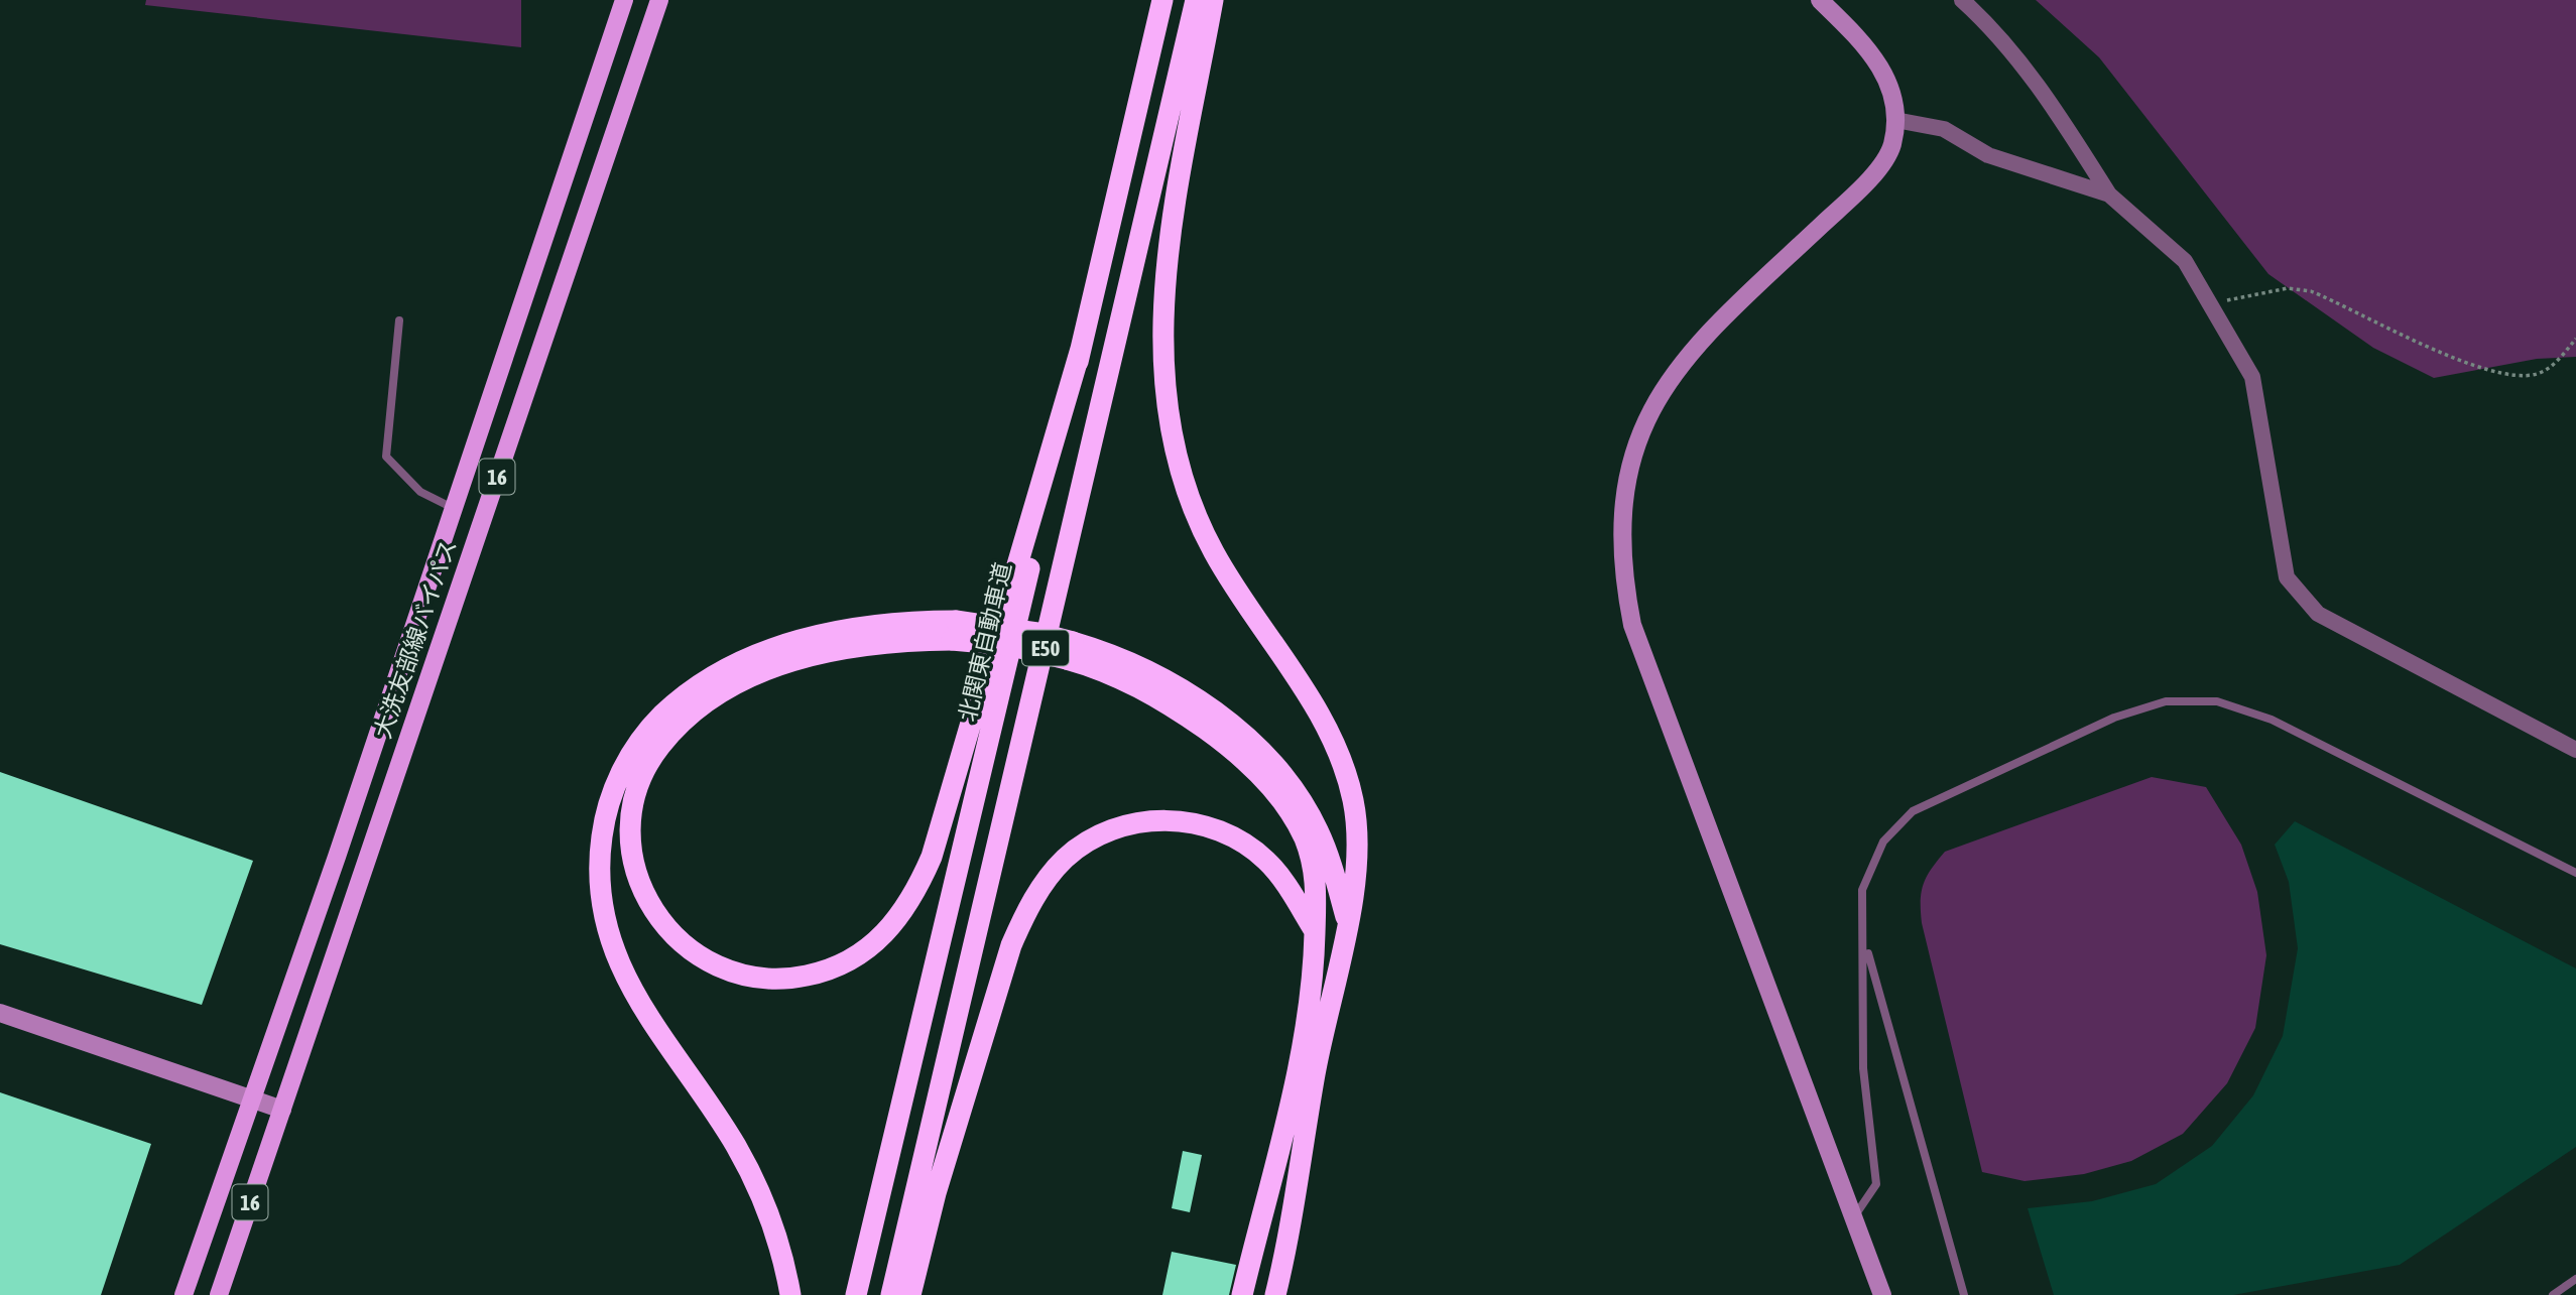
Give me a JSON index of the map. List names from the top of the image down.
{
  "streets": {
    "highway": ["北関東自動車道", "E50"],
    "main road": ["16", "大洗友部線バイパス"]
  }
}
